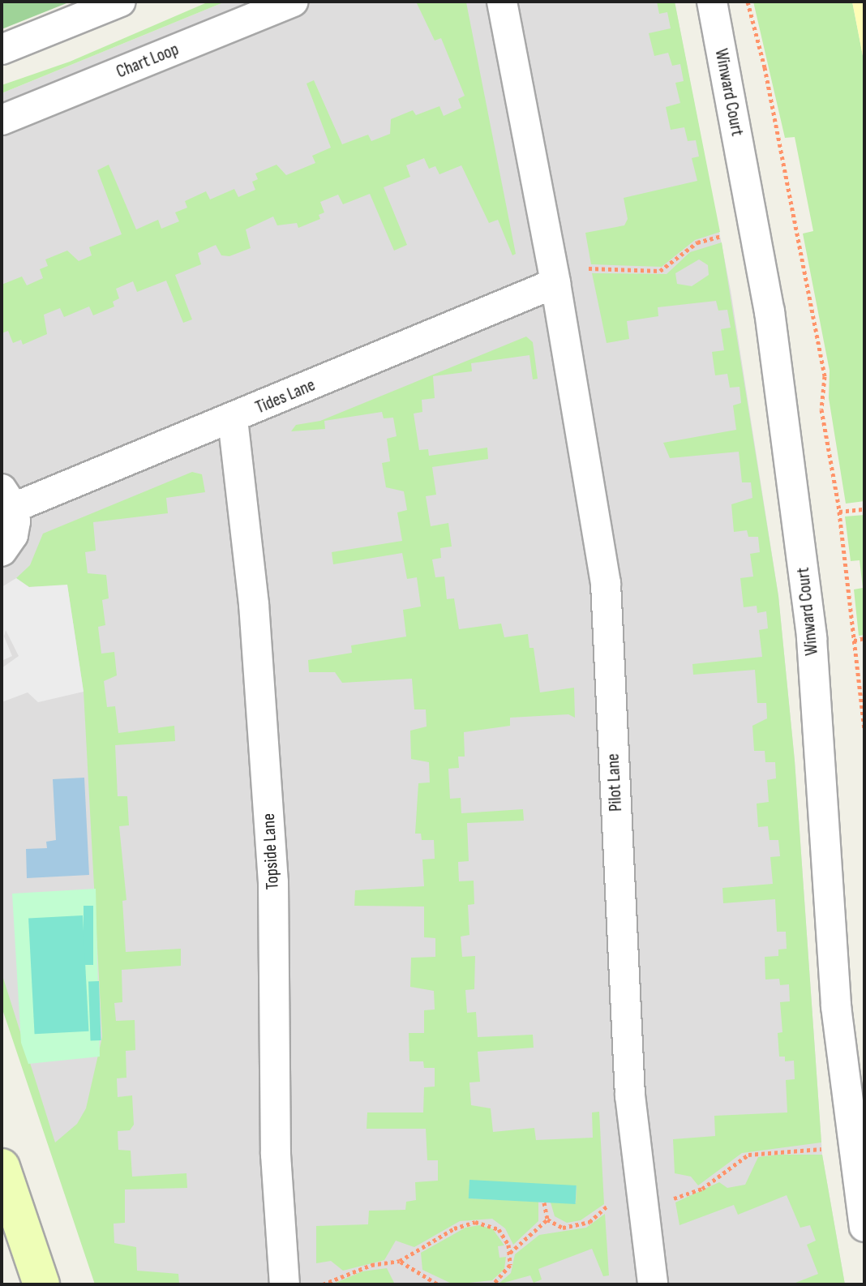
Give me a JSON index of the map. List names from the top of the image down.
{
  "streets": {
    "street": [
      "Chart Loop",
      "Winward Court",
      "Tides Lane",
      "Pilot Lane",
      "Topside Lane"
    ]
  },
  "crossings": [
    ["Tides Lane", "Pilot Lane"],
    ["Tides Lane", "Topside Lane"]
  ]
}
